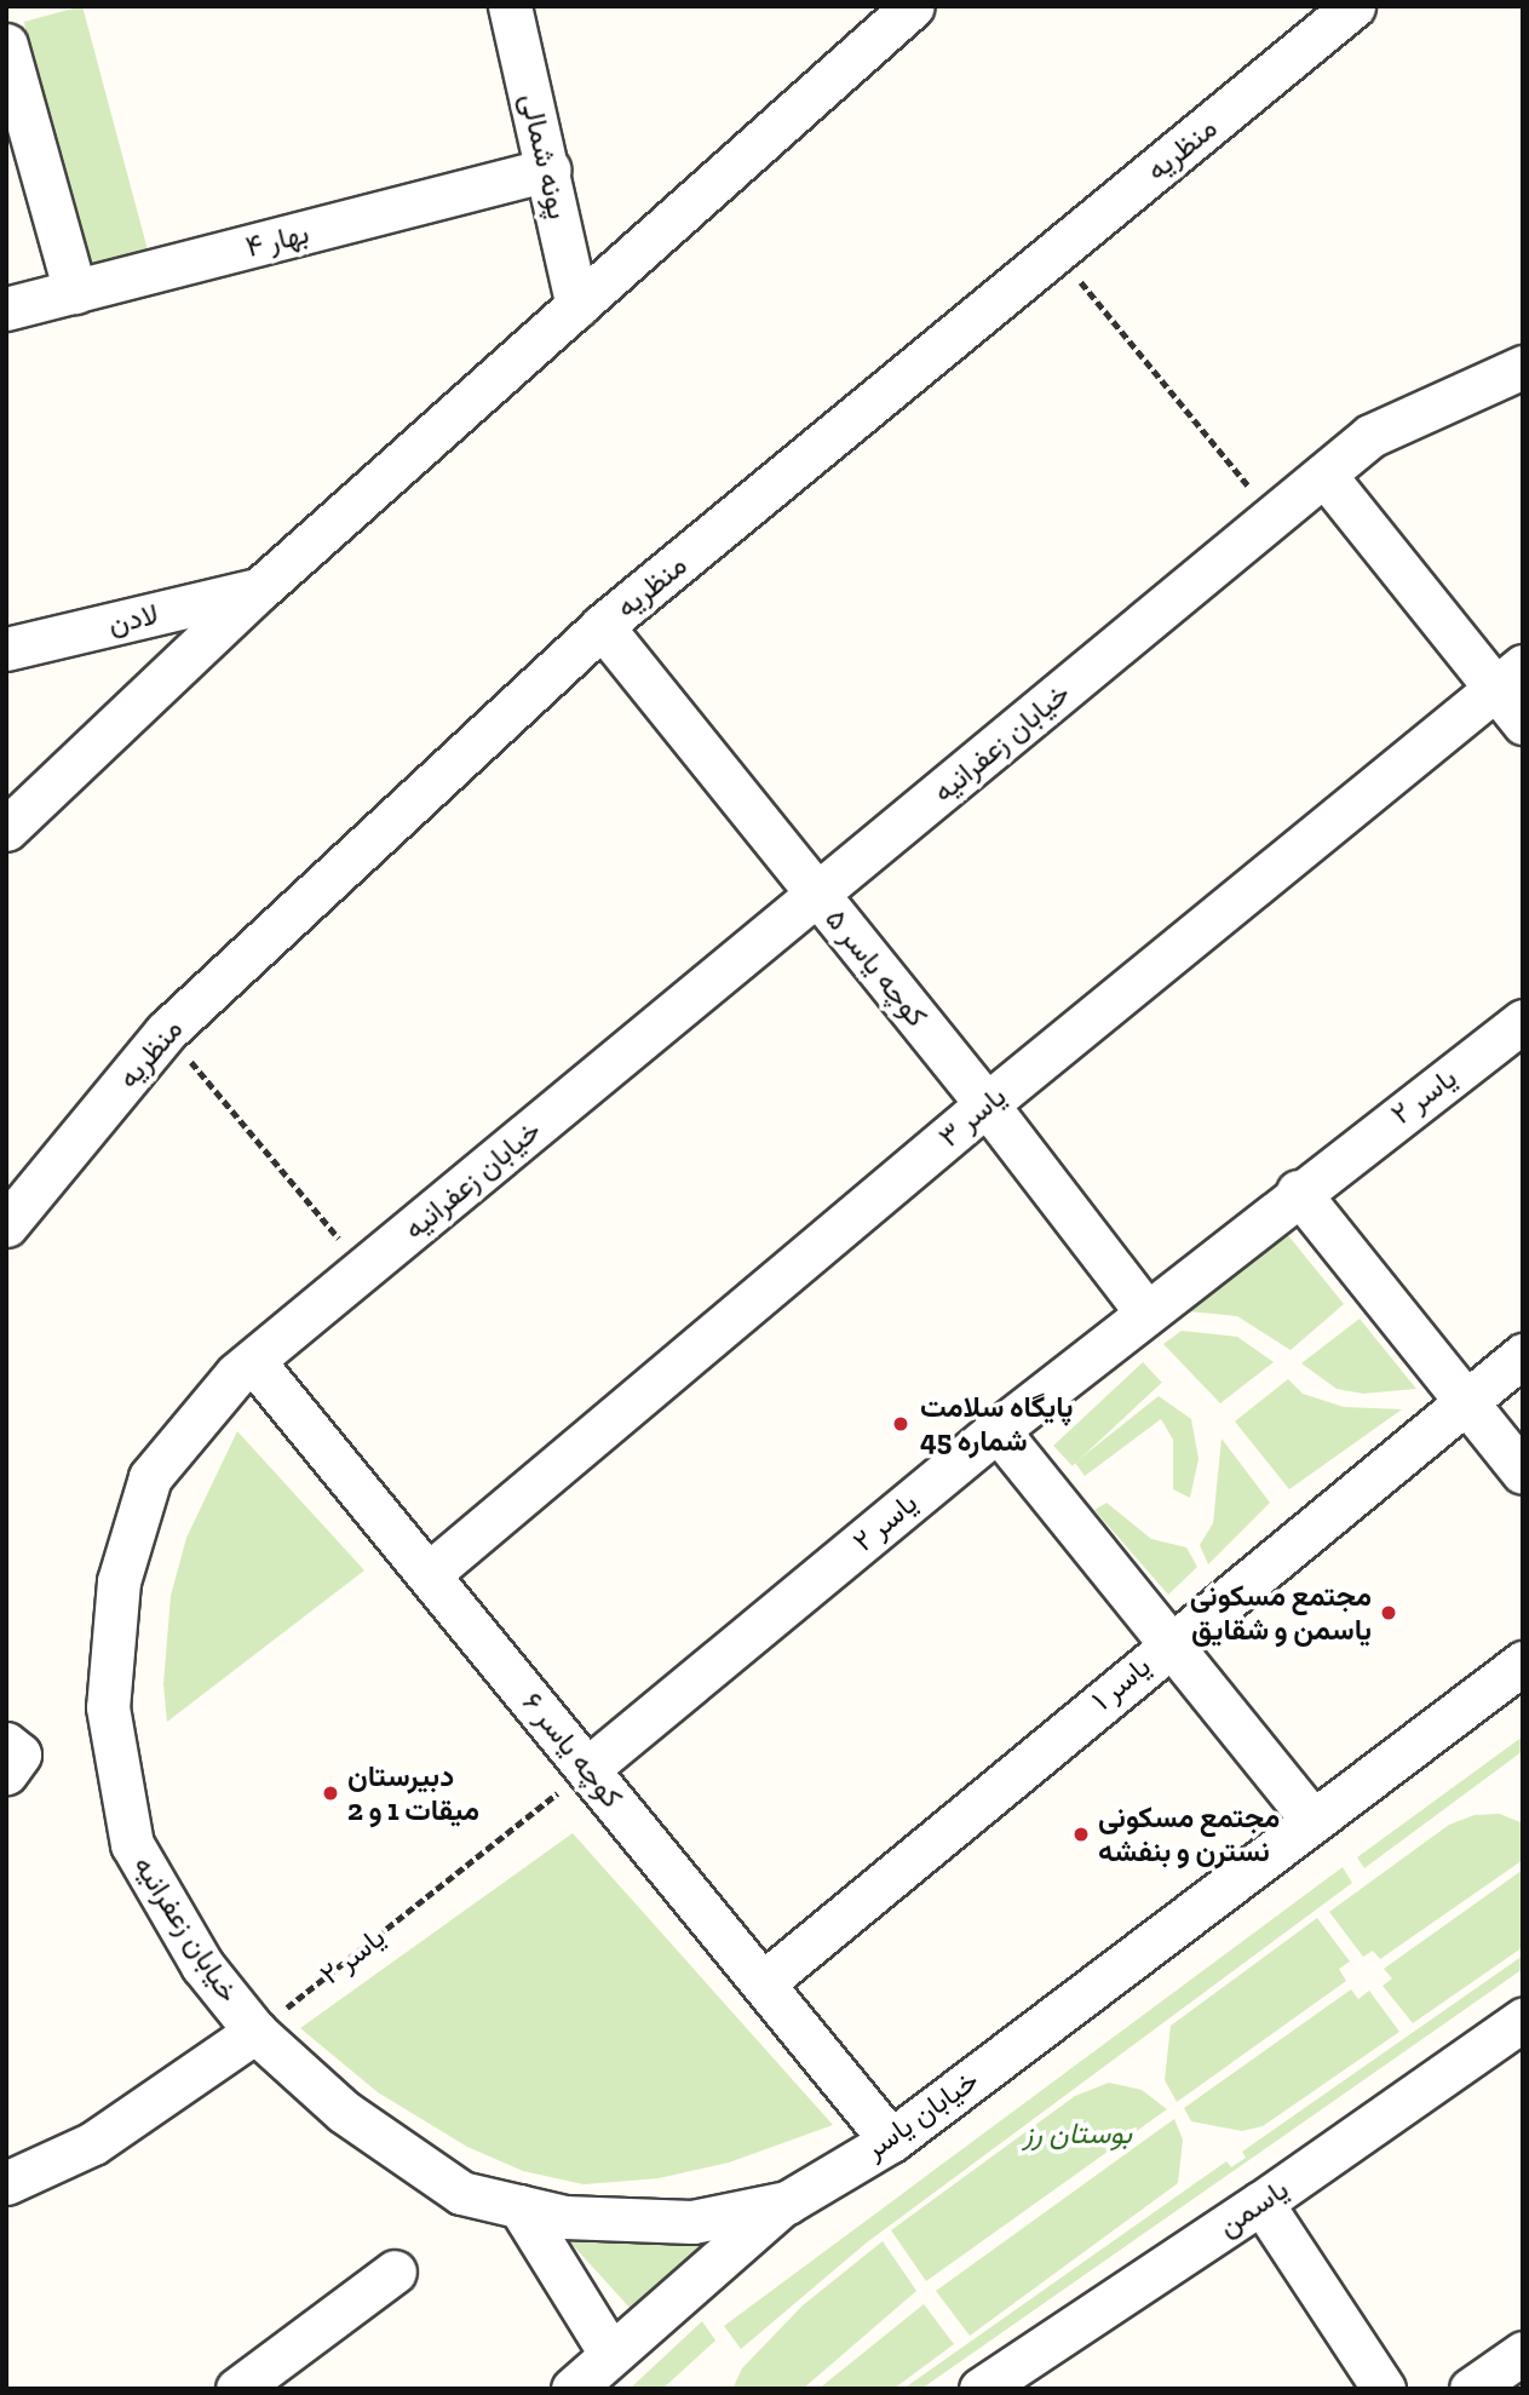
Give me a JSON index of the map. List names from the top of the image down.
{
  "streets": {
    "street": [
      "منظریه",
      "پونه شمالی",
      "بهار ۴",
      "لادن",
      "خیابان زعفرانیه",
      "کوچه یاسر ۵",
      "یاسر ۲",
      "یاسر ۳",
      "یاسر ۱",
      "کوچه یاسر ۶",
      "خیابان یاسر",
      "یاسمن"
    ]
  },
  "crossings": [
    ["منظریه", "کوچه یاسر ۵"],
    ["پونه شمالی", "بهار ۴"],
    ["خیابان زعفرانیه", "کوچه یاسر ۵"],
    ["خیابان زعفرانیه", "یاسر ۲"],
    ["خیابان زعفرانیه", "کوچه یاسر ۶"],
    ["خیابان زعفرانیه", "خیابان یاسر"],
    ["کوچه یاسر ۵", "یاسر ۲"],
    ["کوچه یاسر ۵", "یاسر ۳"],
    ["یاسر ۲", "کوچه یاسر ۶"],
    ["یاسر ۲", "خیابان یاسر"],
    ["یاسر ۳", "کوچه یاسر ۶"],
    ["یاسر ۱", "کوچه یاسر ۶"],
    ["کوچه یاسر ۶", "خیابان یاسر"]
  ],
  "parks": ["بوستان رز"],
  "places": [
    "پایگاه سلامت شماره 45",
    "مجتمع مسکونی یاسمن و شقایق",
    "دبیرستان میقات 1 و 2",
    "مجتمع مسکونی نسترن و بنفشه"
  ]
}
